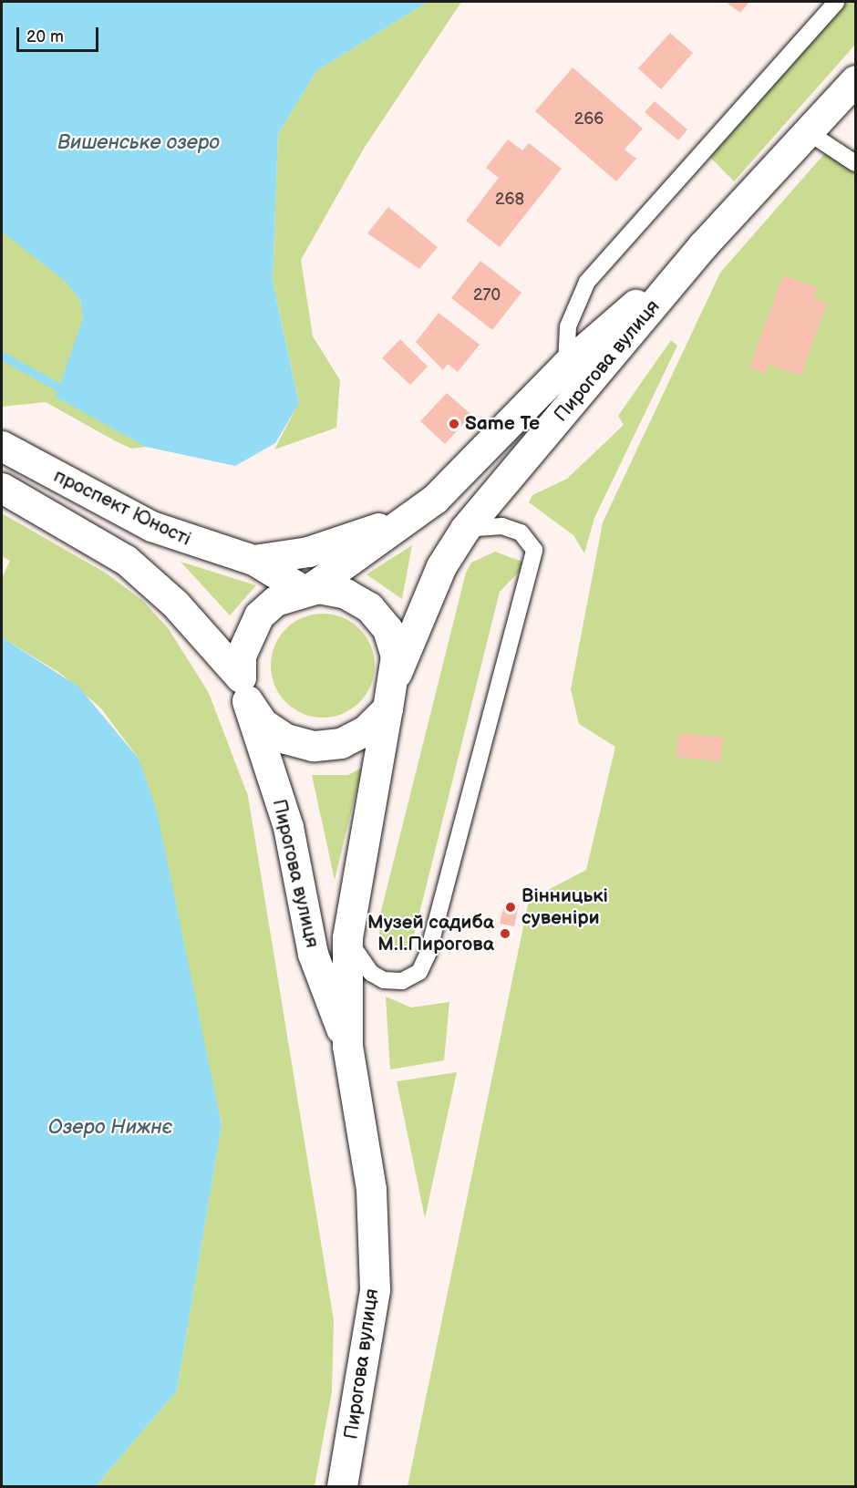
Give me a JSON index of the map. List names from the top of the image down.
{
  "streets": {
    "main road": ["Пирогова вулиця", "проспект Юності"]
  },
  "crossings": [
    ["Пирогова вулиця", "проспект Юності"]
  ],
  "water": ["Вишенське озеро", "Озеро Нижнє"],
  "places": ["Same Te", "Вінницькі сувеніри", "Музей садиба М.І.Пирогова"],
  "house_numbers": ["266", "268", "270"],
  "scale_bar": "20 m"
}
